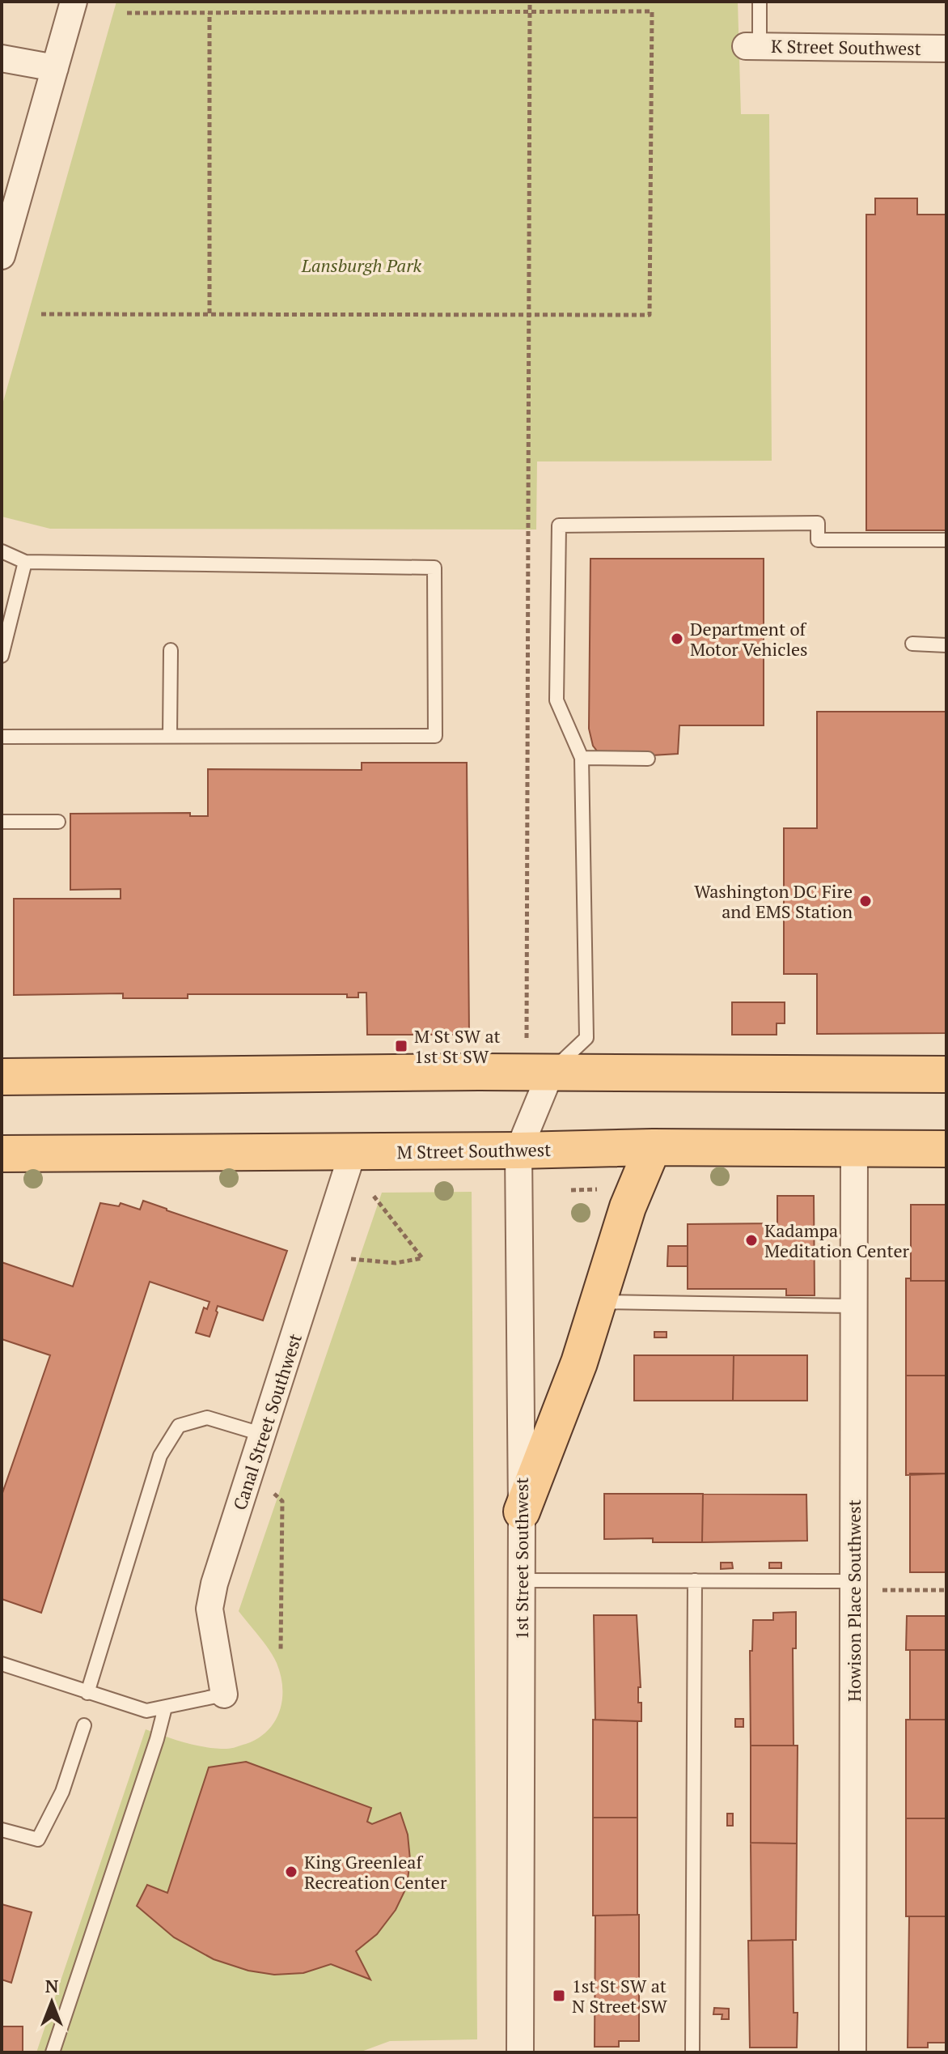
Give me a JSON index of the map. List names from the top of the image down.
{
  "streets": {
    "main road": ["M Street Southwest"],
    "street": [
      "K Street Southwest",
      "Canal Street Southwest",
      "1st Street Southwest",
      "Howison Place Southwest"
    ]
  },
  "crossings": [
    ["M Street Southwest", "Canal Street Southwest"],
    ["M Street Southwest", "1st Street Southwest"],
    ["M Street Southwest", "Howison Place Southwest"]
  ],
  "parks": ["Lansburgh Park"],
  "places": {
    "other": [
      "Department of Motor Vehicles",
      "Washington DC Fire and EMS Station",
      "Kadampa Meditation Center",
      "King Greenleaf Recreation Center"
    ],
    "transit": ["M St SW at 1st St SW", "1st St SW at N Street SW"]
  },
  "north": "top"
}
